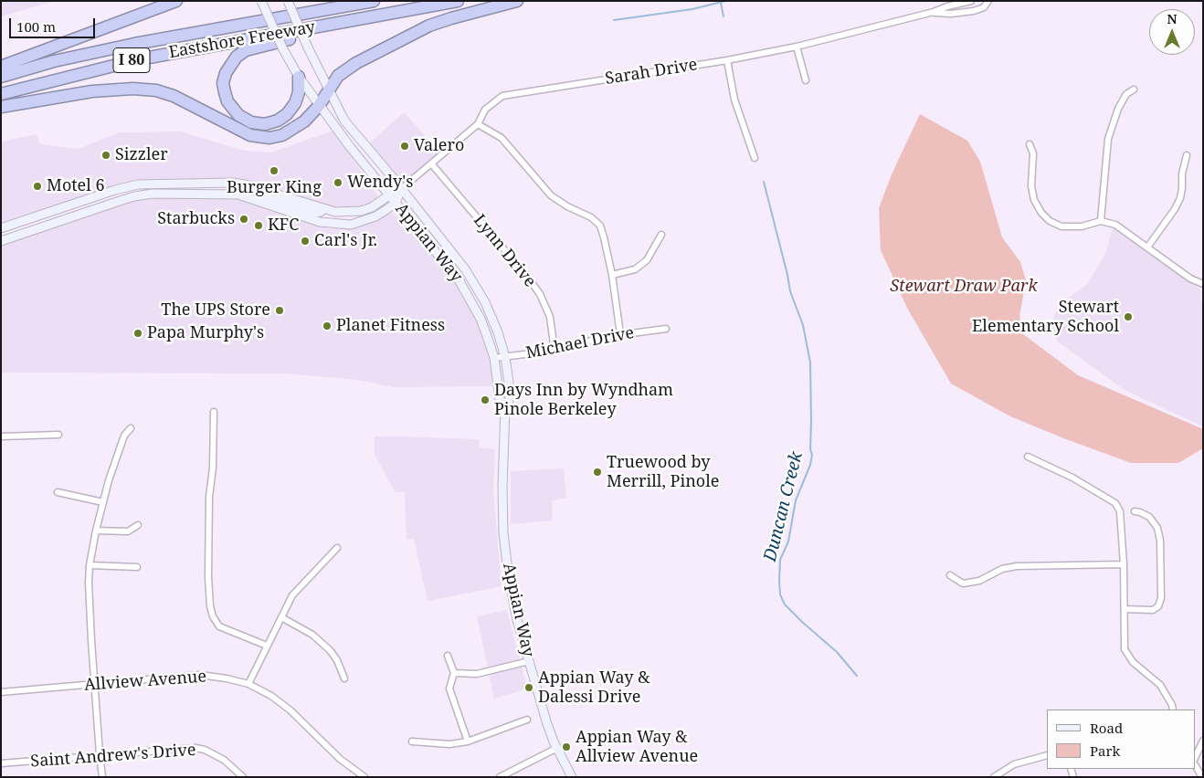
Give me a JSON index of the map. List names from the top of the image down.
{
  "streets": {
    "highway": ["Eastshore Freeway", "I 80"],
    "main road": ["Appian Way"],
    "street": [
      "Sarah Drive",
      "Lynn Drive",
      "Michael Drive",
      "Allview Avenue",
      "Saint Andrew's Drive"
    ]
  },
  "crossings": [
    ["Sarah Drive", "Appian Way"],
    ["Sarah Drive", "Lynn Drive"],
    ["Appian Way", "Michael Drive"],
    ["Lynn Drive", "Michael Drive"]
  ],
  "water": ["Duncan Creek"],
  "parks": ["Stewart Draw Park"],
  "places": [
    "Valero",
    "Sizzler",
    "Burger King",
    "Wendy's",
    "Motel 6",
    "Starbucks",
    "KFC",
    "Carl's Jr.",
    "The UPS Store",
    "Stewart Elementary School",
    "Planet Fitness",
    "Papa Murphy's",
    "Days Inn by Wyndham Pinole Berkeley",
    "Truewood by Merrill, Pinole",
    "Appian Way & Dalessi Drive",
    "Appian Way & Allview Avenue"
  ],
  "legend": ["Road", "Park"],
  "scale_bar": "100 m",
  "north": "top"
}
